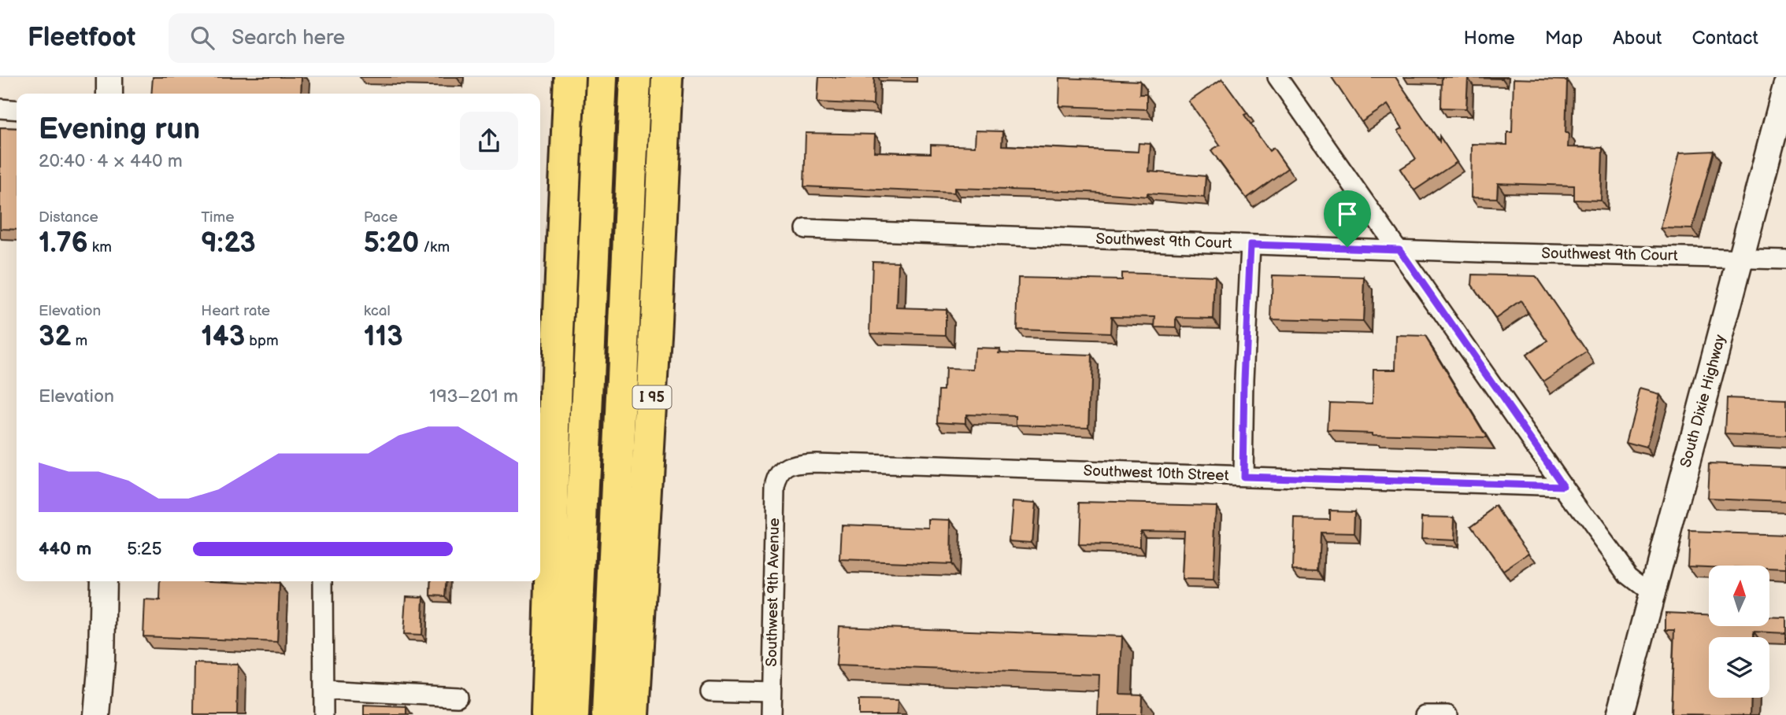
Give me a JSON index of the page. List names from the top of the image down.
{
  "streets": {
    "highway": ["I 95"],
    "main road": ["South Dixie Highway"],
    "street": ["Southwest 9th Court", "Southwest 10th Street", "Southwest 9th Avenue"]
  },
  "crossings": [
    ["Southwest 9th Court", "South Dixie Highway"],
    ["Southwest 10th Street", "Southwest 9th Avenue"]
  ],
  "north": "top",
  "page": {
    "header": "Fleetfoot",
    "search": "Search here",
    "nav": [
      "Home",
      "Map",
      "About",
      "Contact"
    ],
    "heading": ["Evening run", "20:40 · 4 × 440 m"],
    "stats": [
      ["Distance", "1.76 km"],
      ["Time", "9:23"],
      ["Pace", "5:20 /km"],
      ["Elevation", "32 m"],
      ["Heart rate", "143 bpm"],
      ["kcal", "113"]
    ],
    "chart": ["Elevation", "193–201 m"],
    "list": [
      {
        "name": "440 m",
        "note": "5:25"
      }
    ]
  }
}
